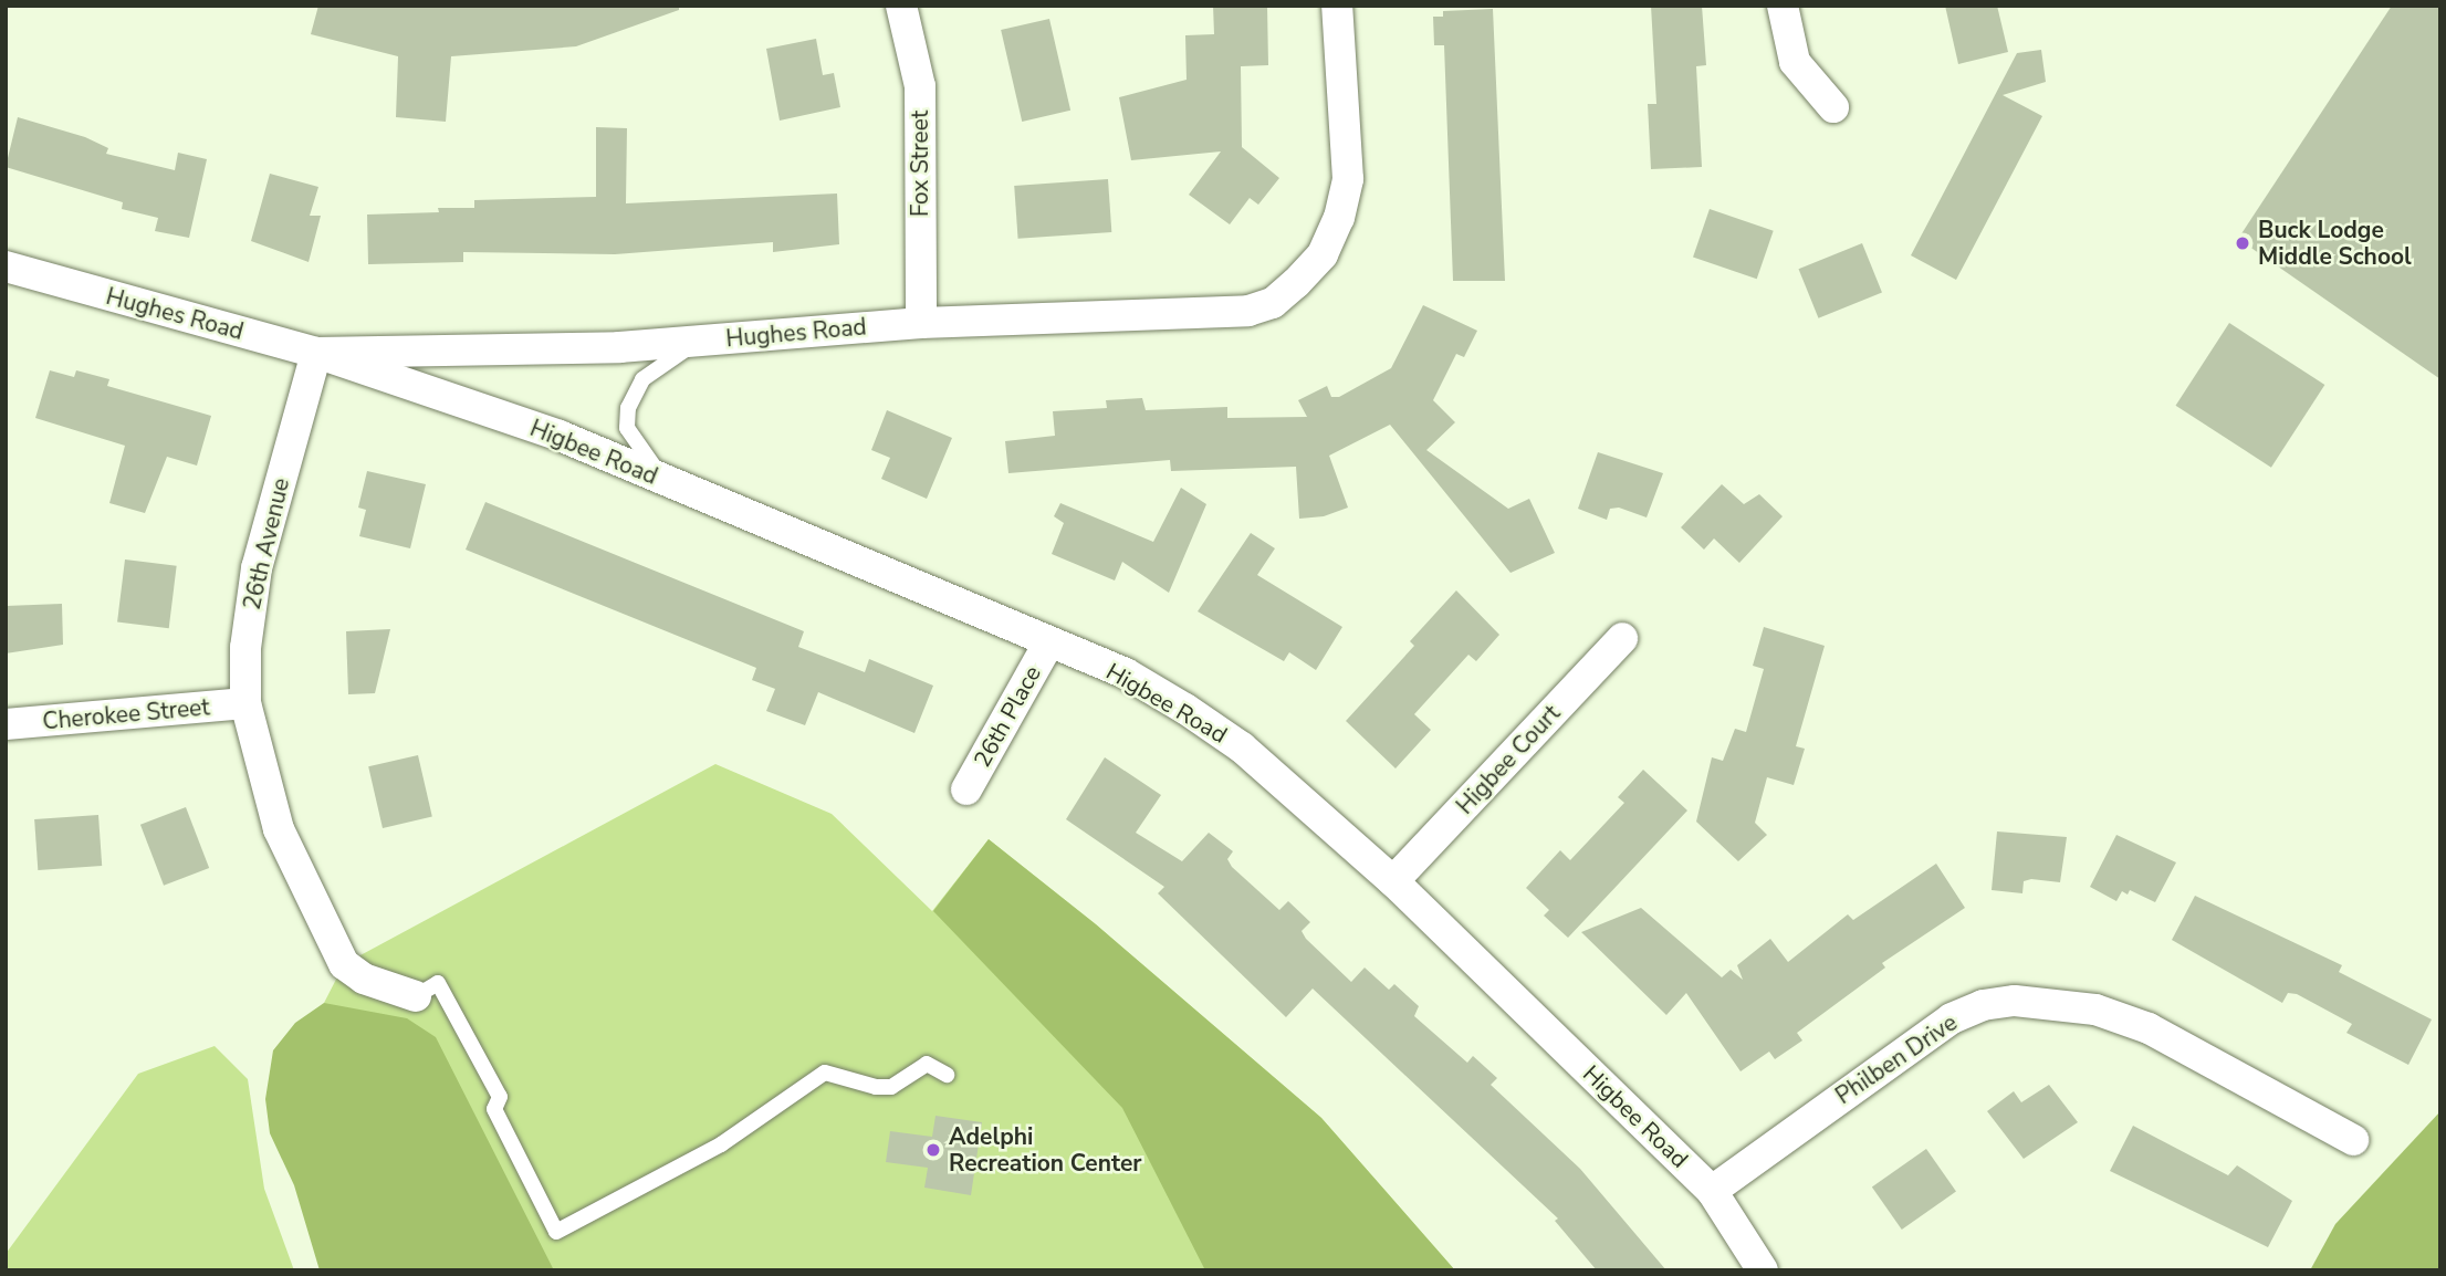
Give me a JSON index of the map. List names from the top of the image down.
{
  "streets": {
    "street": [
      "Fox Street",
      "Hughes Road",
      "Higbee Road",
      "26th Avenue",
      "Cherokee Street",
      "26th Place",
      "Higbee Court",
      "Philben Drive"
    ]
  },
  "crossings": [
    ["Fox Street", "Hughes Road"],
    ["Hughes Road", "Higbee Road"],
    ["Hughes Road", "26th Avenue"],
    ["Higbee Road", "26th Avenue"],
    ["Higbee Road", "26th Place"],
    ["Higbee Road", "Higbee Court"],
    ["Higbee Road", "Philben Drive"],
    ["26th Avenue", "Cherokee Street"]
  ],
  "places": ["Buck Lodge Middle School", "Adelphi Recreation Center"]
}
